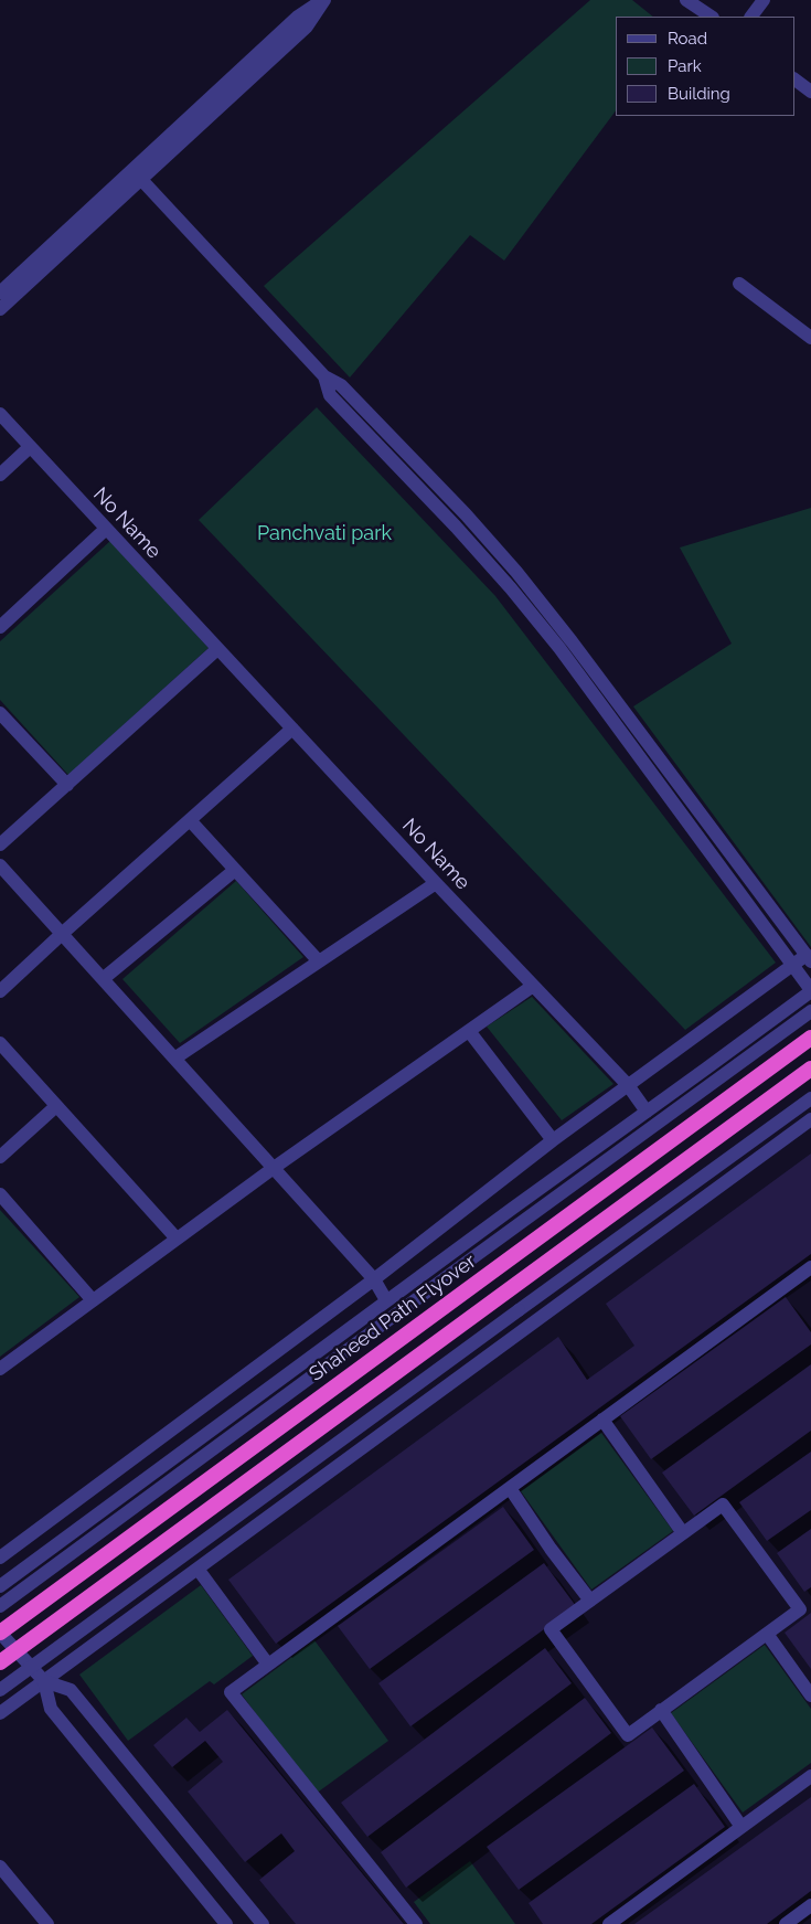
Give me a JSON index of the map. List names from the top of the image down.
{
  "streets": {
    "highway": ["Shaheed Path Flyover"],
    "street": ["No Name"]
  },
  "parks": ["Panchvati park"],
  "legend": ["Road", "Park", "Building"]
}
